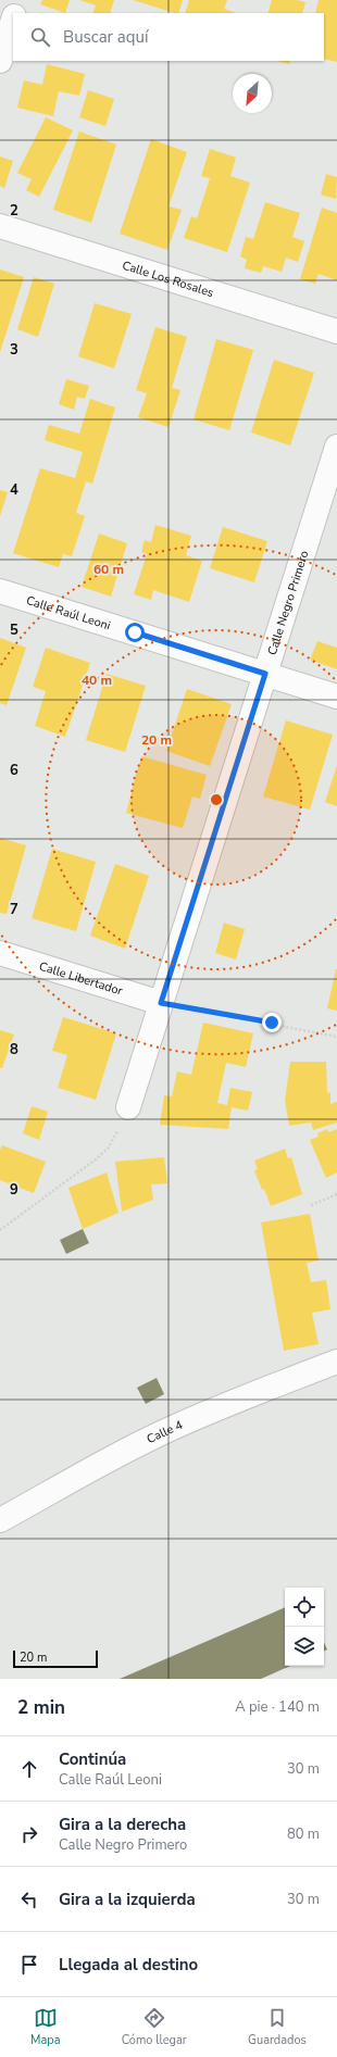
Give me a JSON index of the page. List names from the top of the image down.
{
  "streets": {
    "street": [
      "Calle Los Rosales",
      "Calle Negro Primero",
      "Calle Raúl Leoni",
      "Calle Libertador",
      "Calle 4"
    ]
  },
  "crossings": [
    ["Calle Negro Primero", "Calle Raúl Leoni"],
    ["Calle Negro Primero", "Calle Libertador"]
  ],
  "scale_bar": "20 m",
  "north": "bottom left",
  "page": {
    "search": "Buscar aquí",
    "scale": "20 m",
    "heading": ["2 min", "A pie · 140 m"],
    "list": [
      ["Continúa", "Calle Raúl Leoni", "30 m"],
      ["Gira a la derecha", "Calle Negro Primero", "80 m"],
      ["Gira a la izquierda", "30 m"],
      "Llegada al destino"
    ],
    "nav": ["Mapa", "Cómo llegar", "Guardados"]
  },
  "grid": {
    "rows": [
      "2",
      "3",
      "4",
      "5",
      "6",
      "7",
      "8",
      "9"
    ]
  },
  "rings": ["60 m", "40 m", "20 m"]
}
